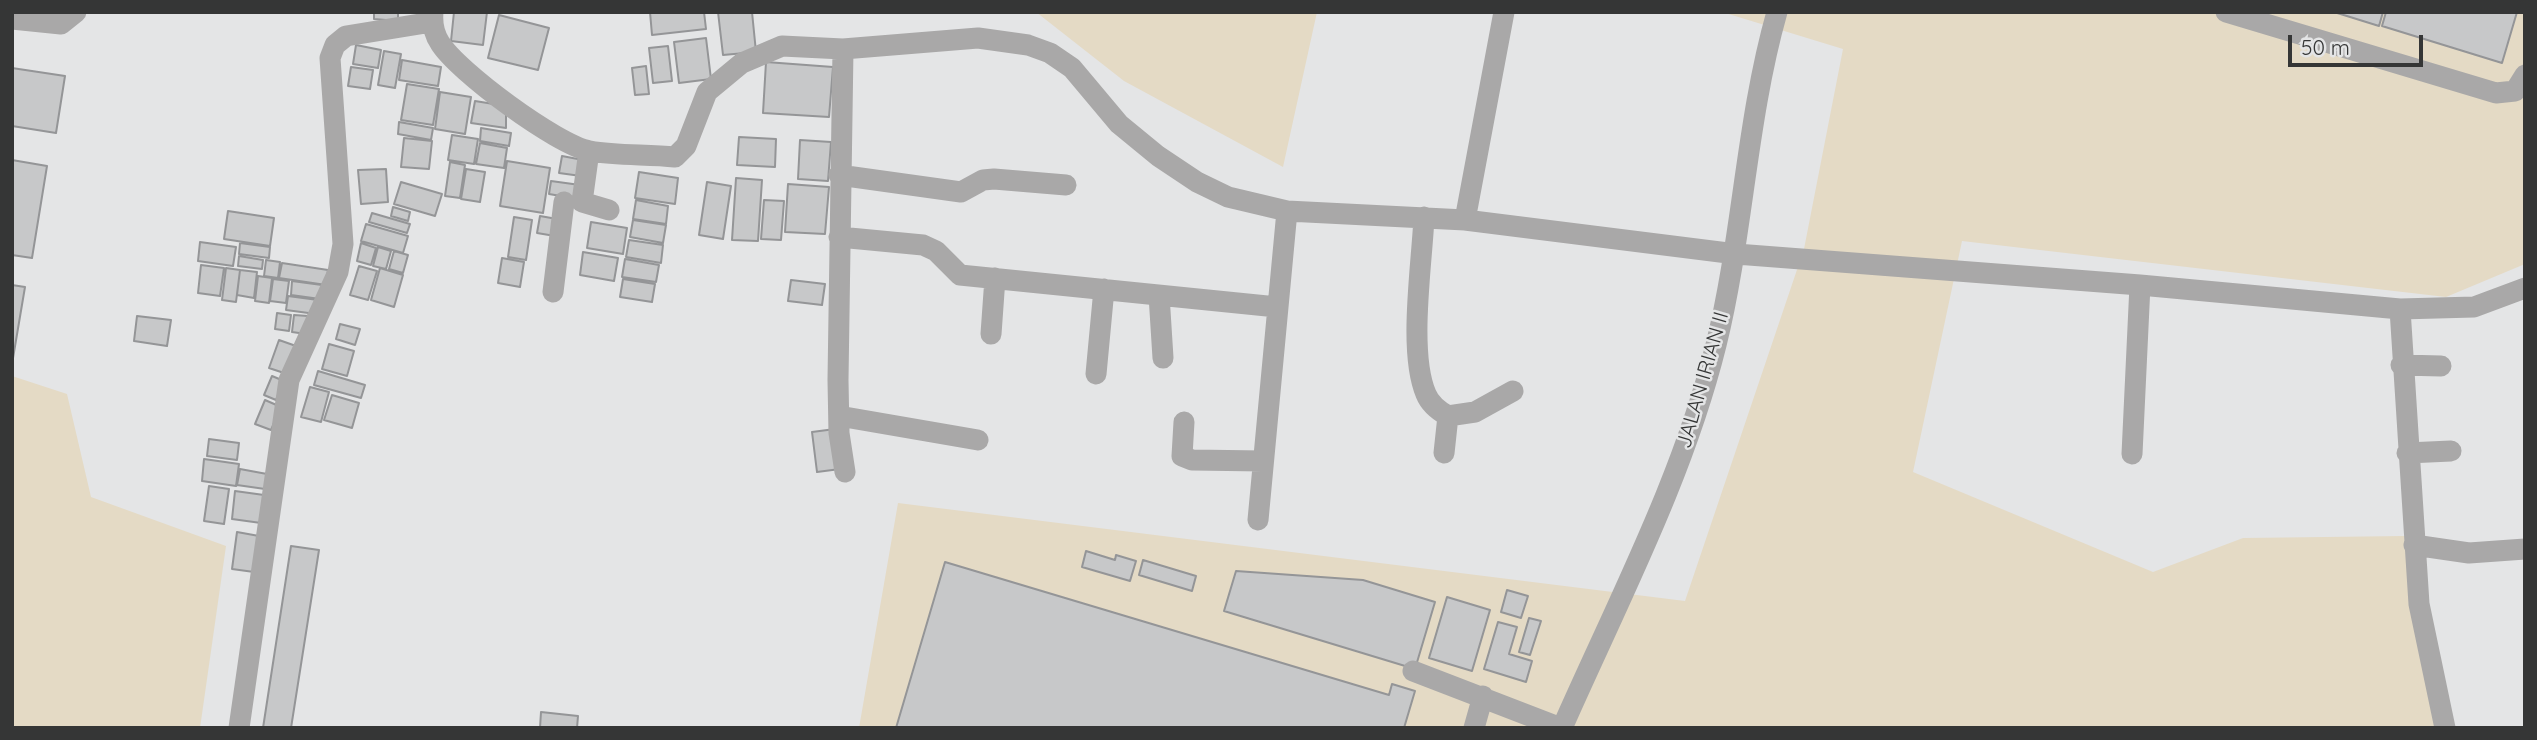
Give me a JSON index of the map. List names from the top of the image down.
{
  "streets": {
    "street": ["JALAN IRIAN II"]
  },
  "scale_bar": "50 m"
}
